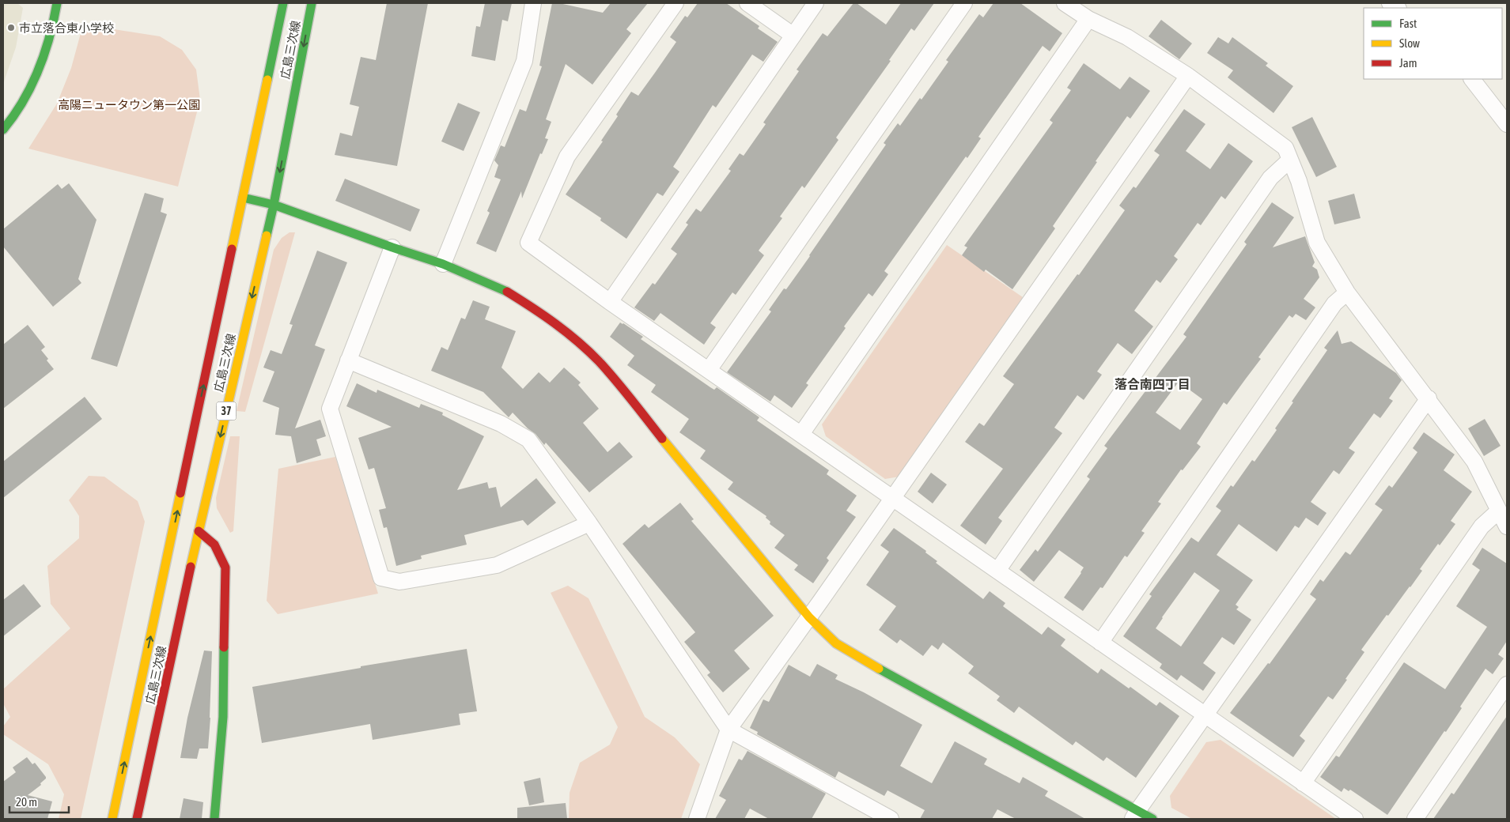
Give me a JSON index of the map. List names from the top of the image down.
{
  "streets": {
    "main road": ["広島三次線", "37"]
  },
  "districts": ["落合南四丁目"],
  "parks": ["高陽ニュータウン第一公園"],
  "places": ["市立落合東小学校"],
  "legend": ["Fast", "Slow", "Jam"],
  "scale_bar": "20 m"
}
